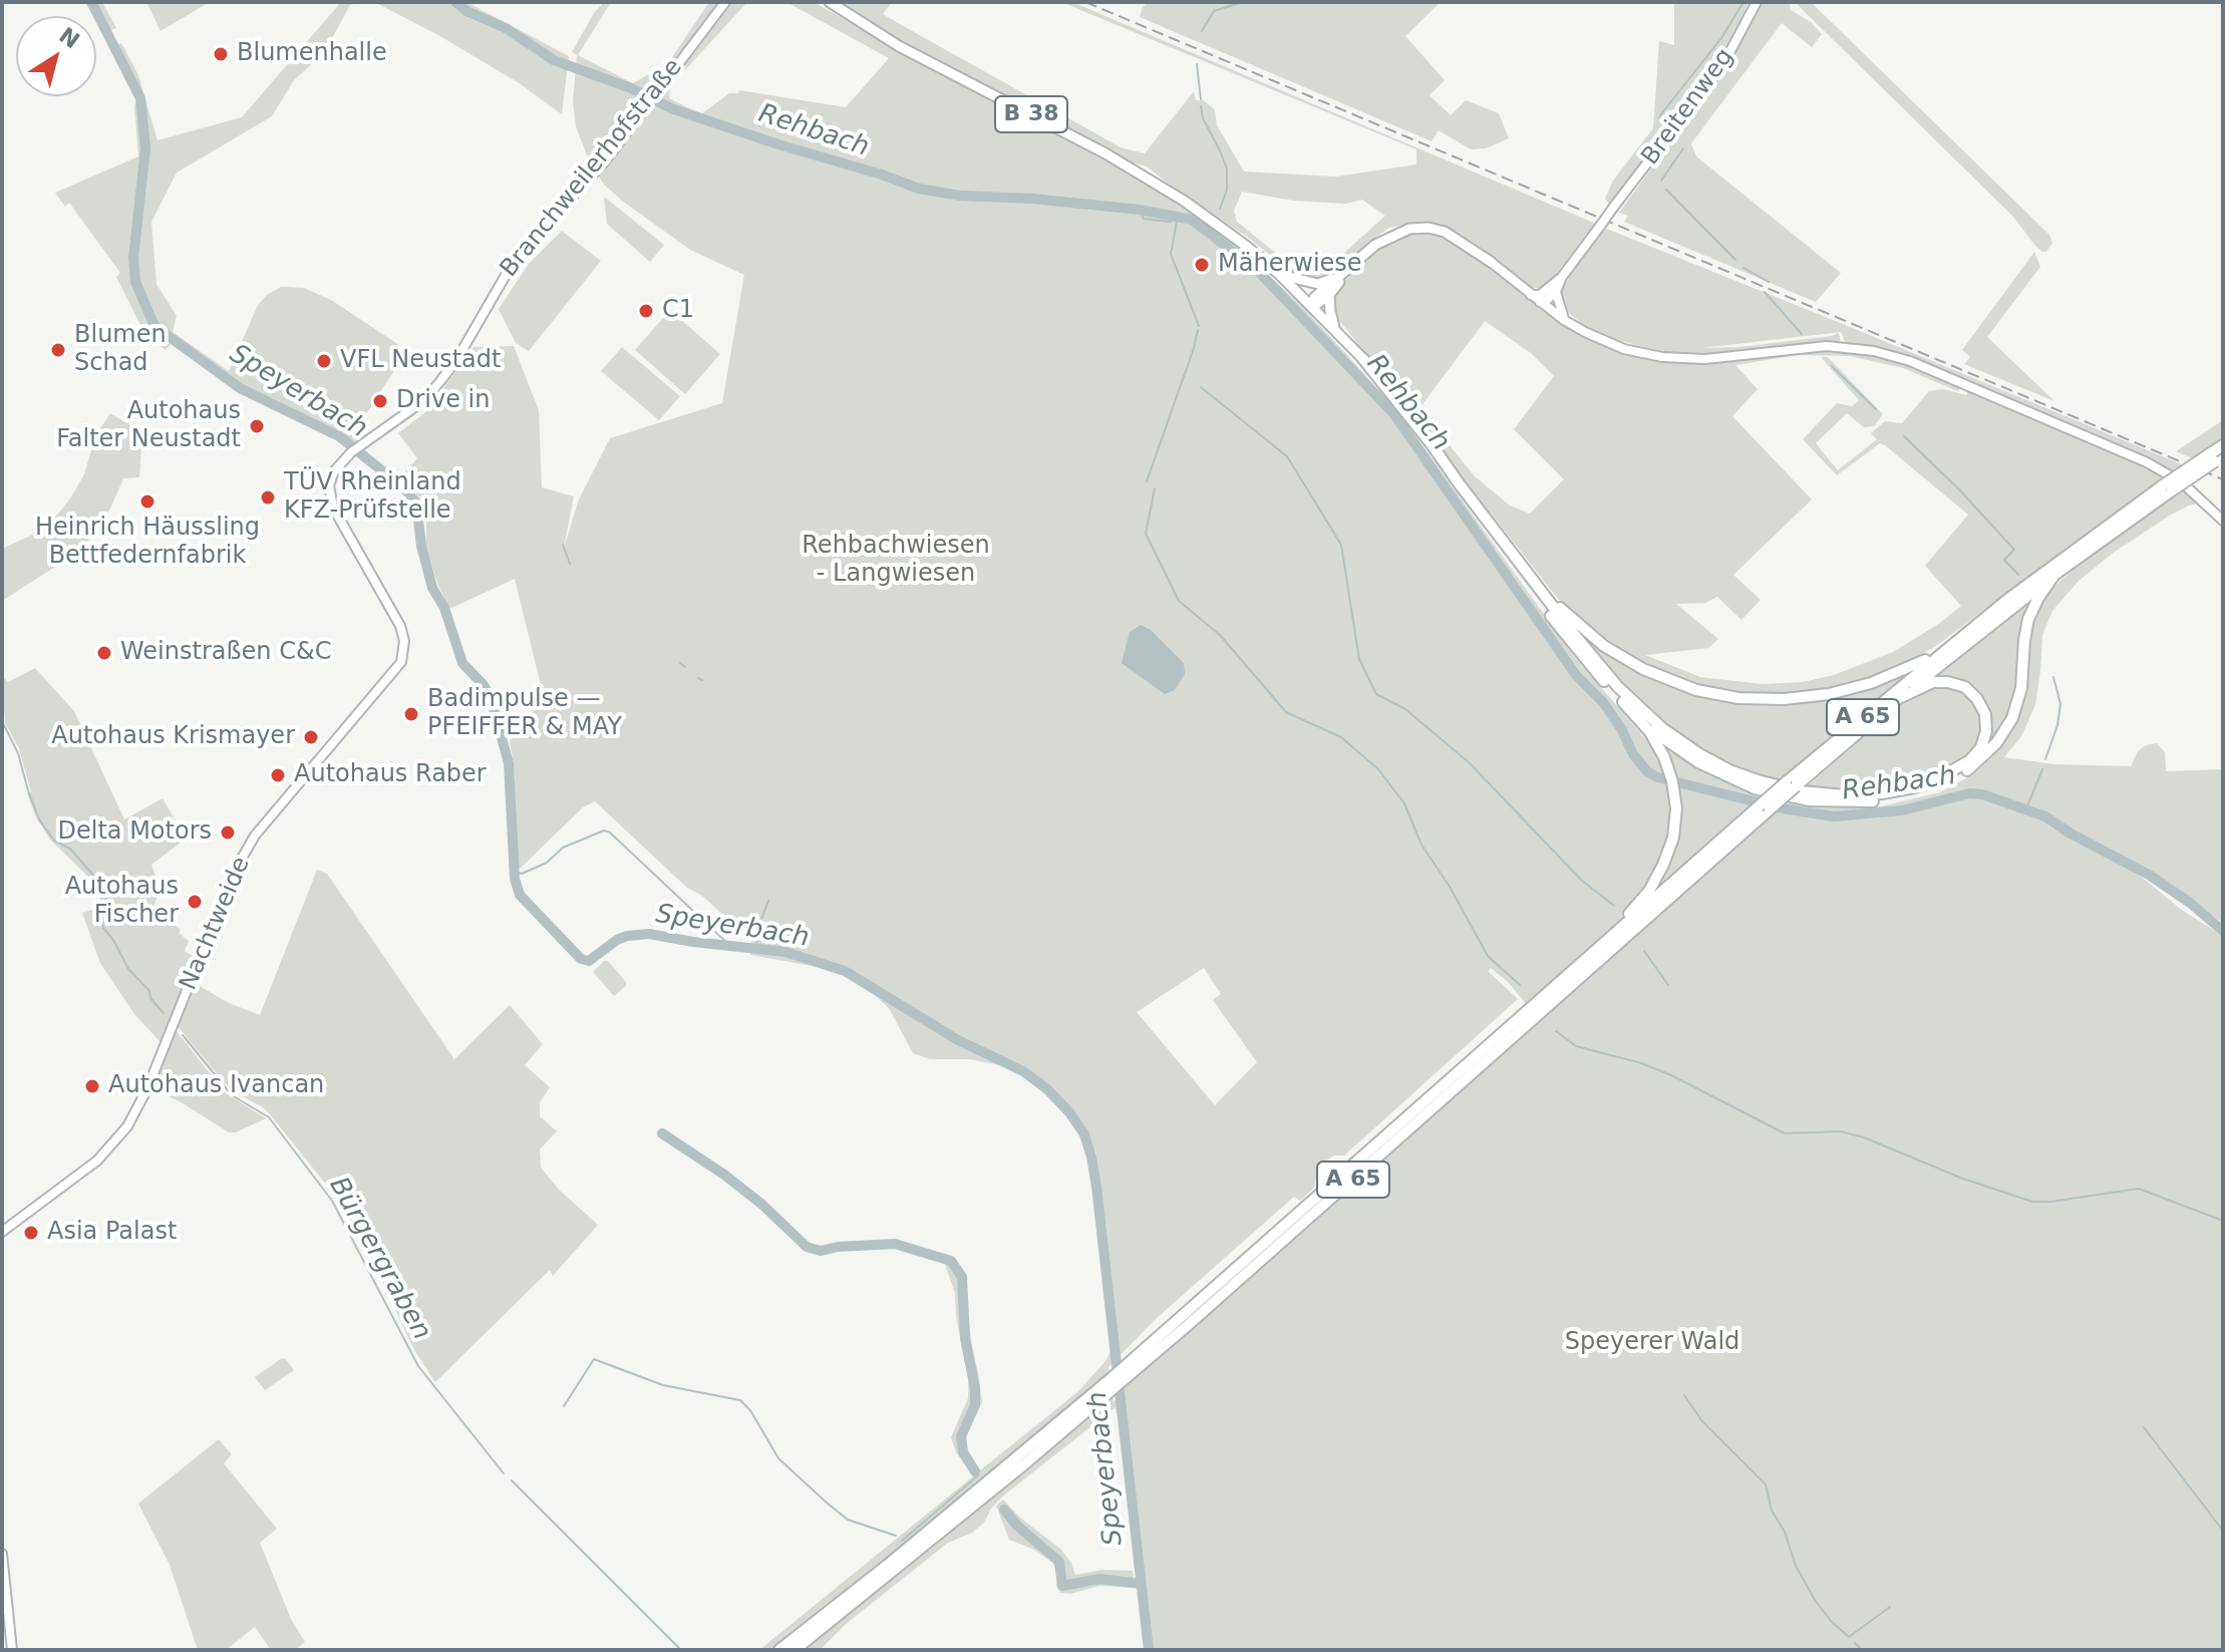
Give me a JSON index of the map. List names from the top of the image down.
{
  "streets": {
    "highway": ["B 38", "A 65"],
    "street": ["Breitenweg", "Branchweilerhofstraße", "Nachtweide"]
  },
  "crossings": [
    ["Branchweilerhofstraße", "Nachtweide"]
  ],
  "water": ["Rehbach", "Speyerbach", "Bürgergraben"],
  "parks": ["Rehbachwiesen - Langwiesen", "Speyerer Wald"],
  "places": [
    "Blumenhalle",
    "Mäherwiese",
    "C1",
    "Blumen Schad",
    "VFL Neustadt",
    "Drive in",
    "Autohaus Falter Neustadt",
    "TÜV Rheinland KFZ-Prüfstelle",
    "Heinrich Häussling Bettfedernfabrik",
    "Weinstraßen C&C",
    "Badimpulse — PFEIFFER & MAY",
    "Autohaus Krismayer",
    "Autohaus Raber",
    "Delta Motors",
    "Autohaus Fischer",
    "Autohaus Ivancan",
    "Asia Palast"
  ],
  "north": "top right"
}
